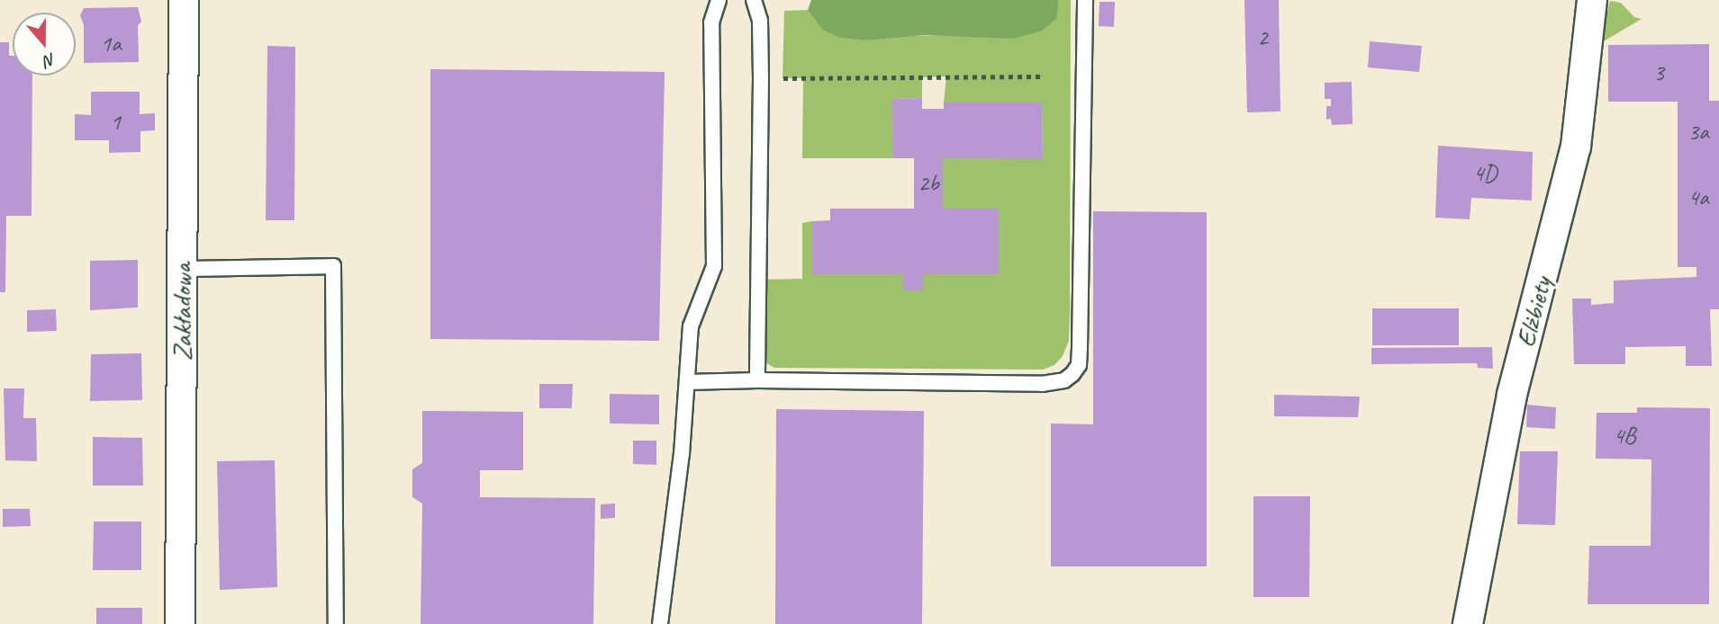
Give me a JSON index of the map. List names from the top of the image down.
{
  "streets": {
    "street": ["Zakładowa", "Elżbiety"]
  },
  "house_numbers": [
    "2",
    "1a",
    "3",
    "1",
    "3a",
    "4D",
    "2b",
    "4a",
    "4B"
  ],
  "north": "bottom"
}
